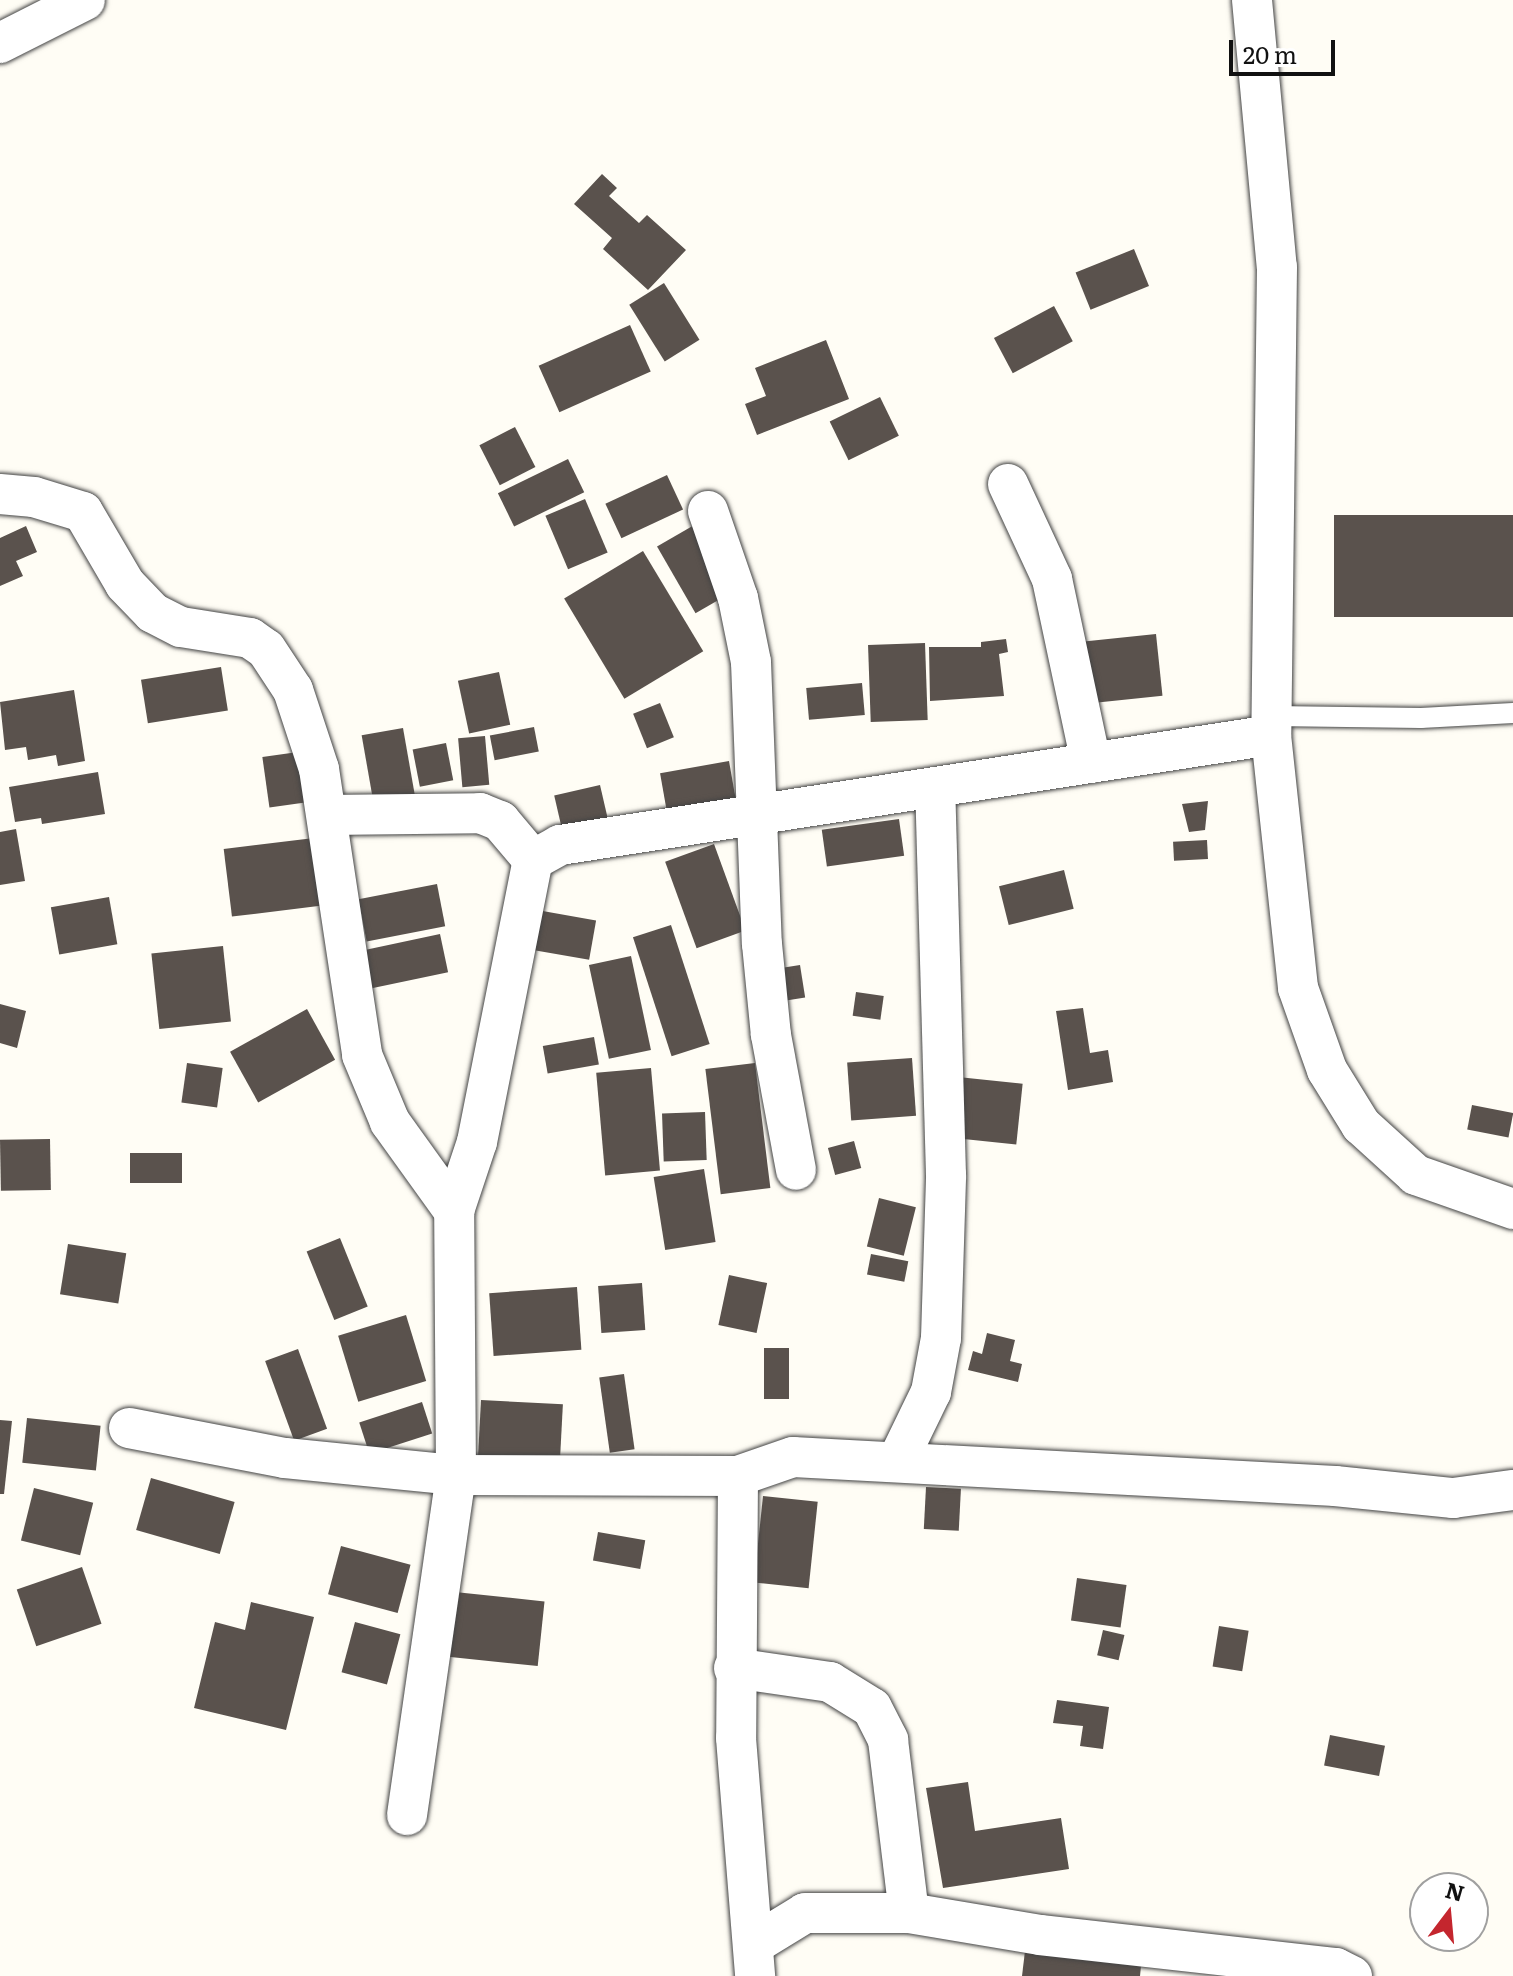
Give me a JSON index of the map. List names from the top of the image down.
{
  "scale_bar": "20 m",
  "north": "top"
}
